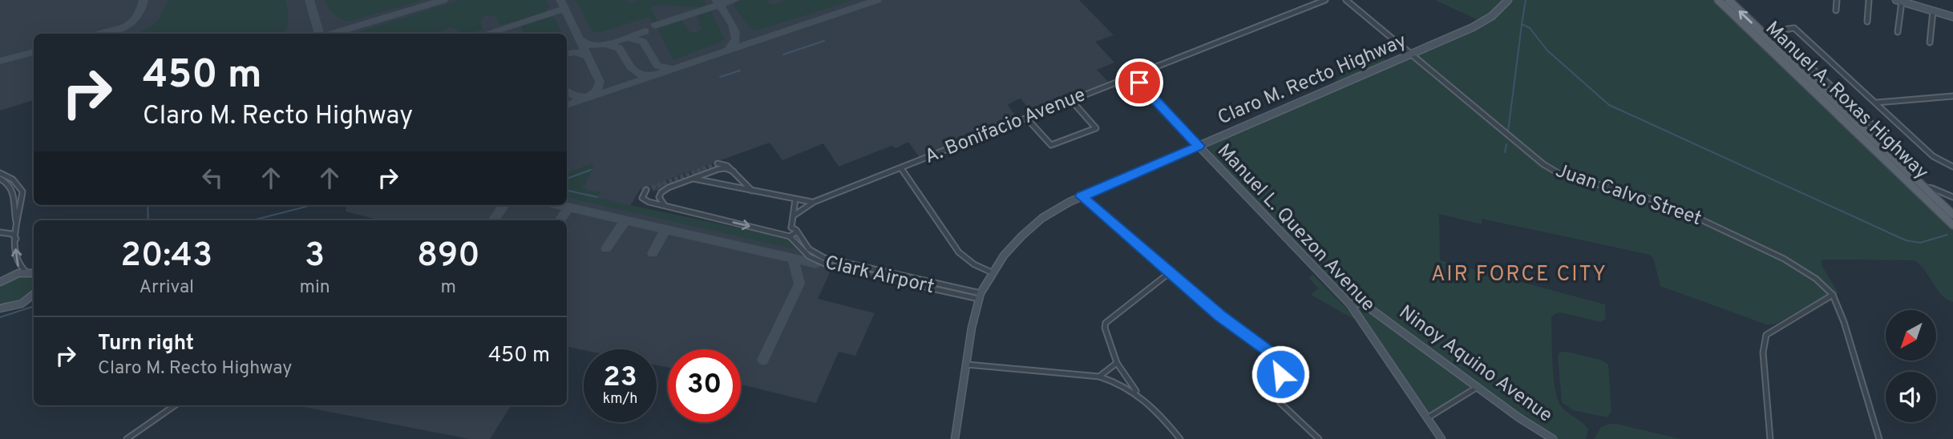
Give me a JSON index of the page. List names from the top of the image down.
{
  "streets": {
    "main road": [
      "Claro M. Recto Highway",
      "Manuel A. Roxas Highway",
      "Manuel L. Quezon Avenue",
      "Ninoy Aquino Avenue"
    ],
    "street": ["A. Bonifacio Avenue", "Juan Calvo Street", "Clark Airport"]
  },
  "crossings": [
    ["Claro M. Recto Highway", "Juan Calvo Street"],
    ["Claro M. Recto Highway", "Manuel L. Quezon Avenue"],
    ["Claro M. Recto Highway", "Clark Airport"],
    ["A. Bonifacio Avenue", "Manuel L. Quezon Avenue"],
    ["Manuel L. Quezon Avenue", "Ninoy Aquino Avenue"]
  ],
  "districts": ["AIR FORCE CITY"],
  "north": "bottom left",
  "page": {
    "turn": ["450 m", "Claro M. Recto Highway"],
    "eta": [
      "20:43",
      "Arrival",
      "3",
      "min",
      "890",
      "m"
    ],
    "list": [
      {
        "name": "Turn right",
        "note": "Claro M. Recto Highway",
        "value": "450 m"
      }
    ],
    "speed": "23 km/h",
    "limit": "30"
  }
}
